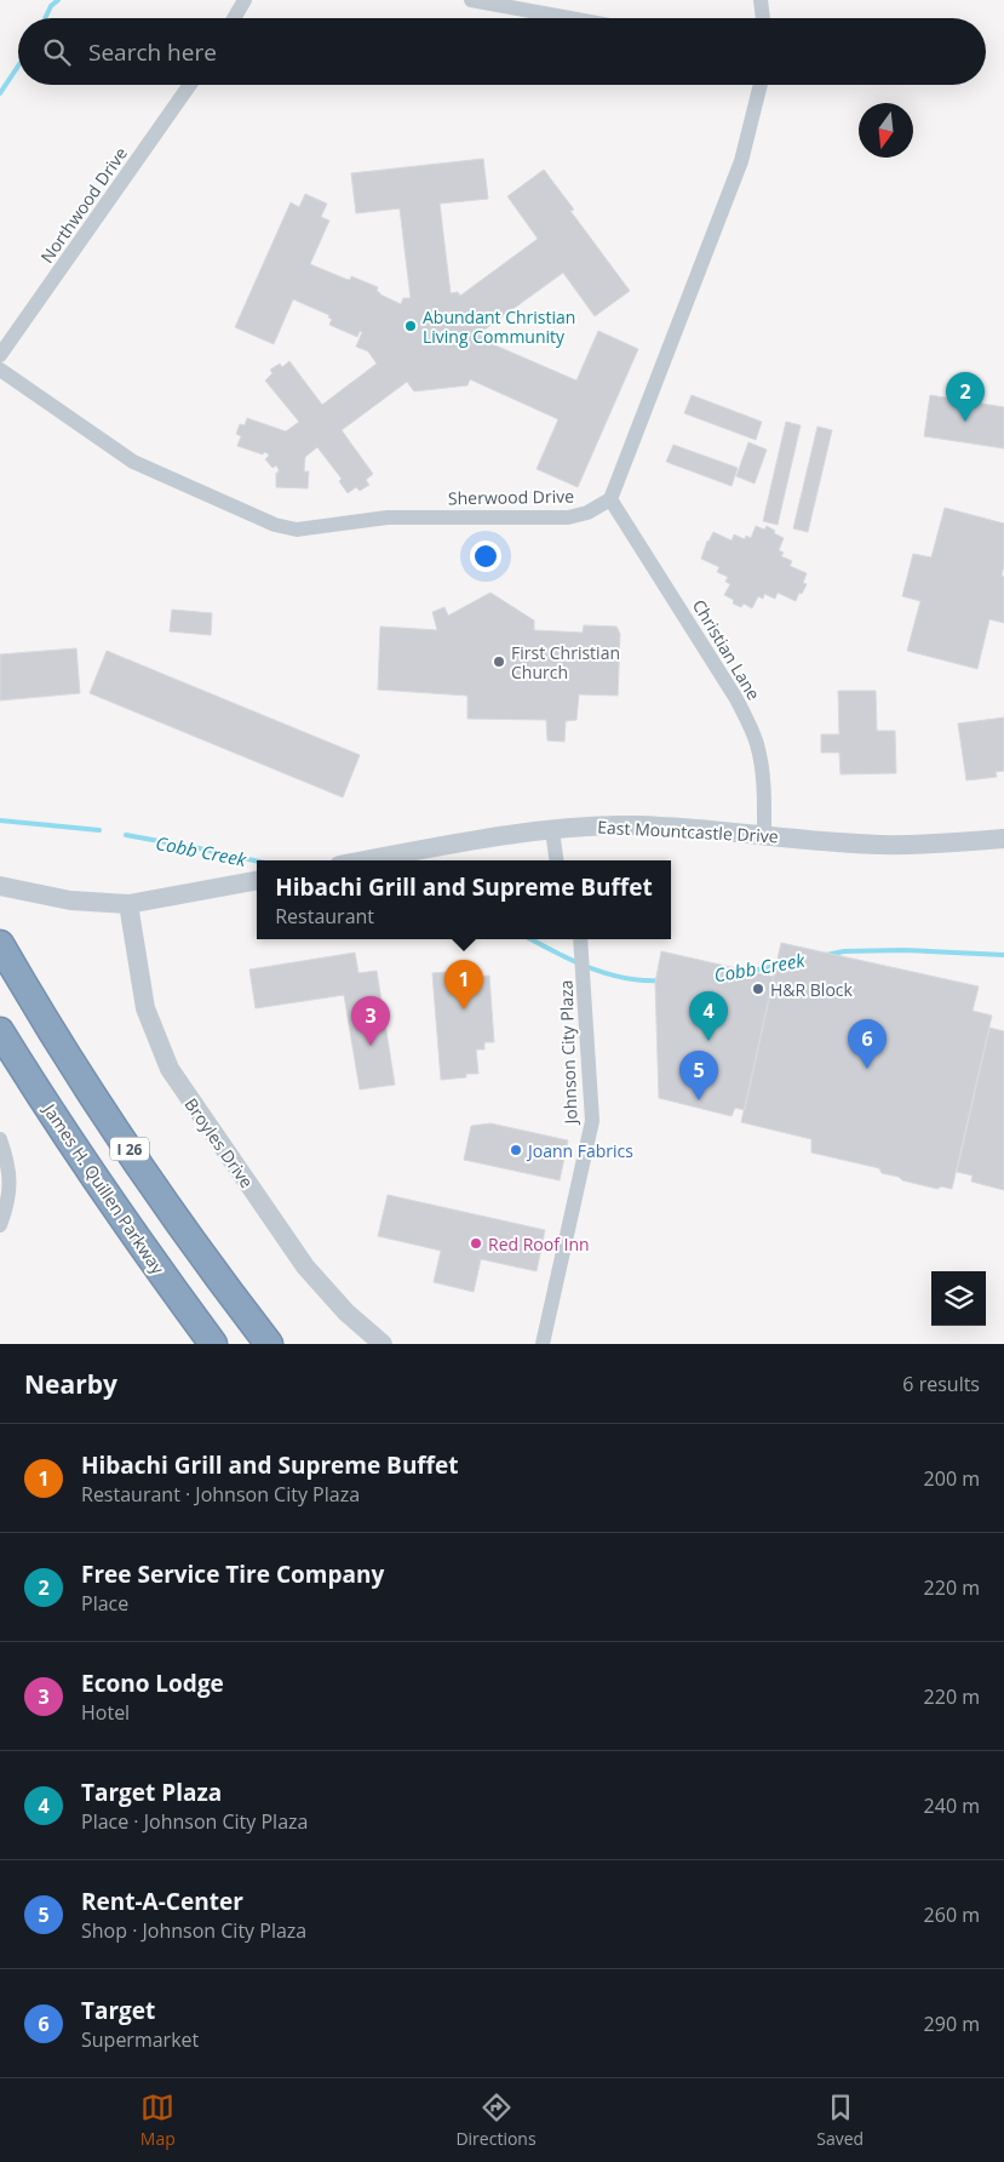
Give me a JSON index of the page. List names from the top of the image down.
{
  "streets": {
    "highway": ["I 26", "James H. Quillen Parkway"],
    "street": [
      "Northwood Drive",
      "Sherwood Drive",
      "Christian Lane",
      "East Mountcastle Drive",
      "Johnson City Plaza",
      "Broyles Drive"
    ]
  },
  "crossings": [
    ["Sherwood Drive", "Christian Lane"],
    ["Christian Lane", "East Mountcastle Drive"]
  ],
  "water": ["Cobb Creek"],
  "places": [
    "Abundant Christian Living Community",
    "First Christian Church",
    "H&R Block",
    "Joann Fabrics",
    "Red Roof Inn"
  ],
  "north": "bottom",
  "page": {
    "search": "Search here",
    "pins": [
      "2",
      "1",
      "4",
      "3",
      "6",
      "5"
    ],
    "popup": ["Hibachi Grill and Supreme Buffet", "Restaurant"],
    "heading": ["Nearby", "6 results"],
    "list": [
      {
        "mark": "1",
        "name": "Hibachi Grill and Supreme Buffet",
        "note": "Restaurant · Johnson City Plaza",
        "value": "200 m"
      },
      {
        "mark": "2",
        "name": "Free Service Tire Company",
        "note": "Place",
        "value": "220 m"
      },
      {
        "mark": "3",
        "name": "Econo Lodge",
        "note": "Hotel",
        "value": "220 m"
      },
      {
        "mark": "4",
        "name": "Target Plaza",
        "note": "Place · Johnson City Plaza",
        "value": "240 m"
      },
      {
        "mark": "5",
        "name": "Rent-A-Center",
        "note": "Shop · Johnson City Plaza",
        "value": "260 m"
      },
      {
        "mark": "6",
        "name": "Target",
        "note": "Supermarket",
        "value": "290 m"
      }
    ],
    "nav": ["Map", "Directions", "Saved"]
  }
}
